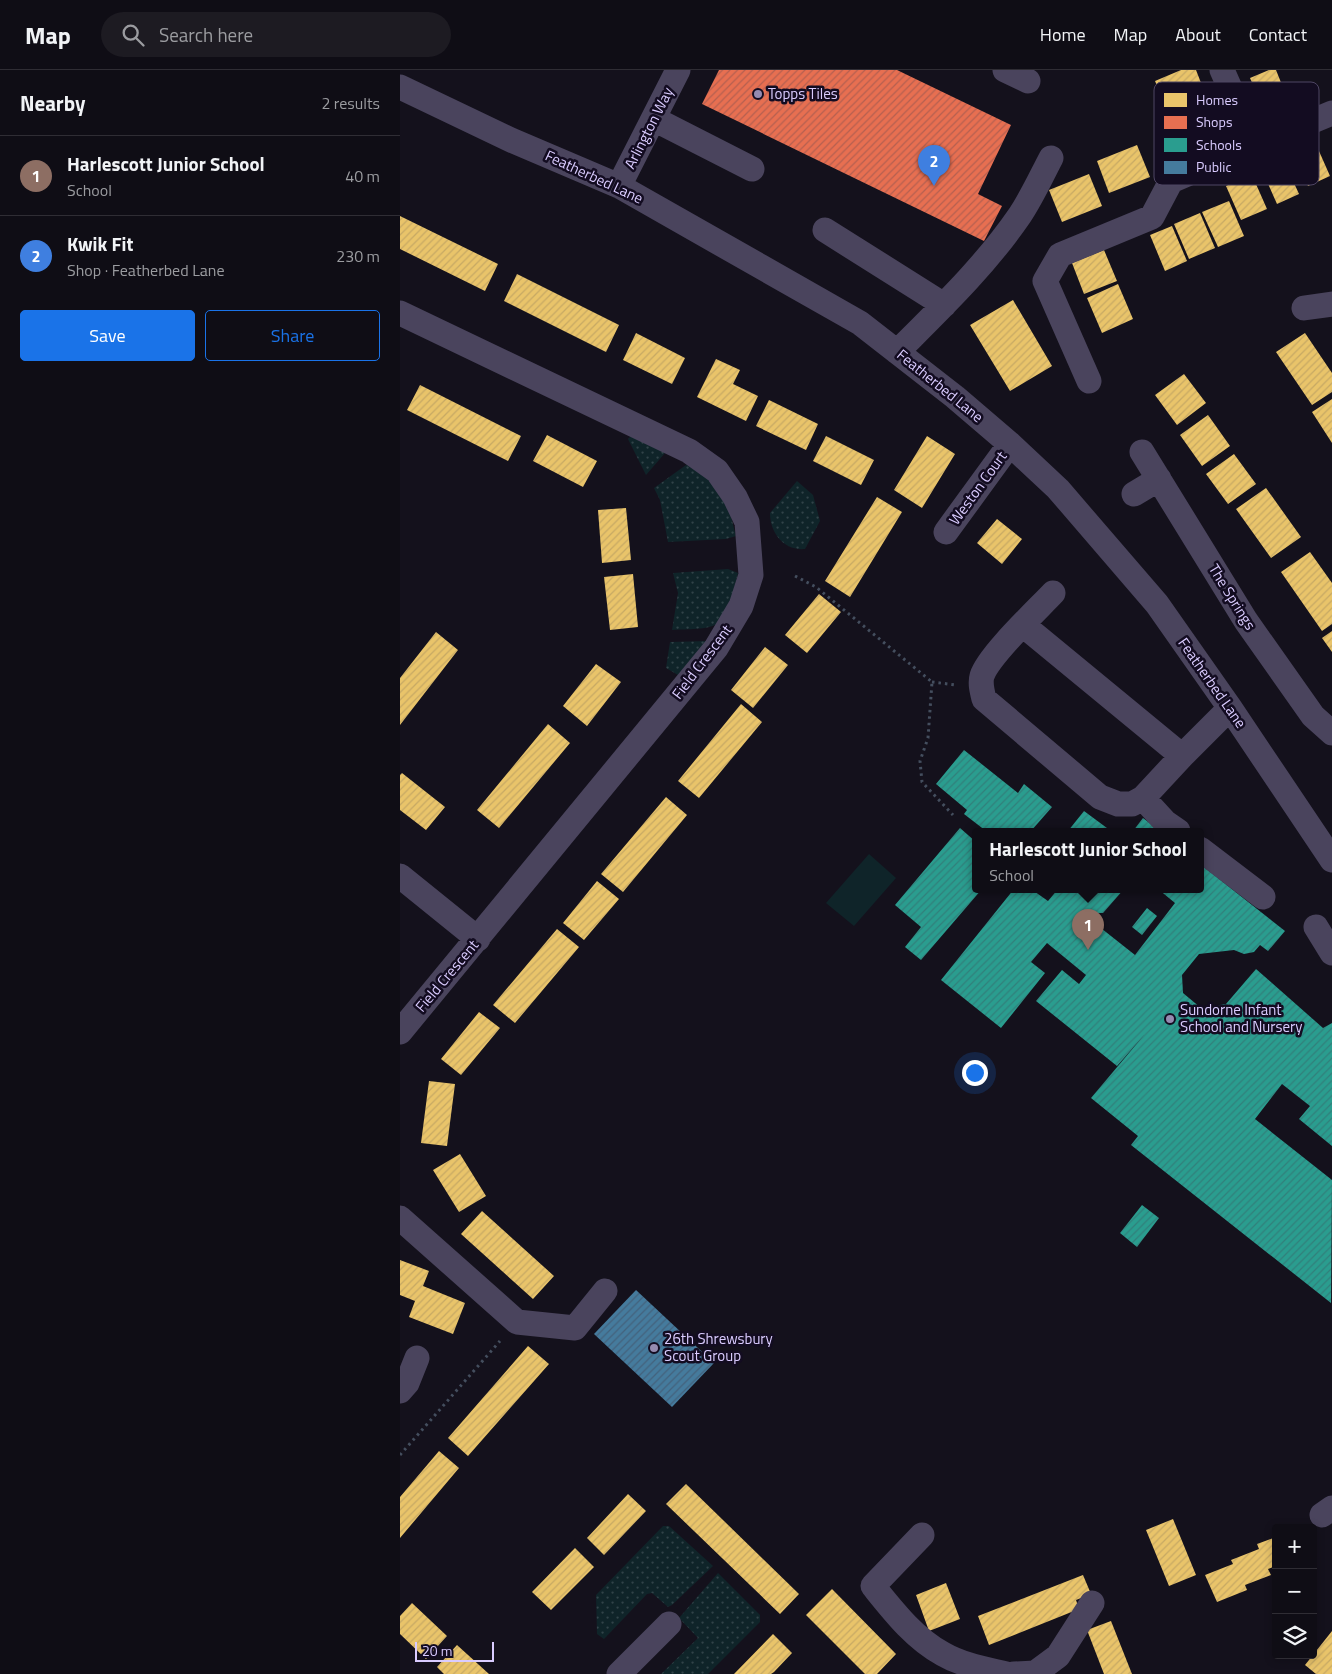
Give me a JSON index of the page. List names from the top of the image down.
{
  "streets": {
    "street": [
      "Arlington Way",
      "Featherbed Lane",
      "Weston Court",
      "The Springs",
      "Field Crescent"
    ]
  },
  "crossings": [
    ["Arlington Way", "Featherbed Lane"],
    ["Featherbed Lane", "Weston Court"]
  ],
  "places": ["Topps Tiles", "Sundorne Infant School and Nursery", "26th Shrewsbury Scout Group"],
  "legend": [
    "Homes",
    "Shops",
    "Schools",
    "Public"
  ],
  "scale_bar": "20 m",
  "page": {
    "header": "Map",
    "search": "Search here",
    "nav": [
      "Home",
      "Map",
      "About",
      "Contact"
    ],
    "heading": ["Nearby", "2 results"],
    "list": [
      {
        "mark": "1",
        "name": "Harlescott Junior School",
        "note": "School",
        "value": "40 m"
      },
      {
        "mark": "2",
        "name": "Kwik Fit",
        "note": "Shop · Featherbed Lane",
        "value": "230 m"
      }
    ],
    "pins": ["2", "1"],
    "buttons": ["Save", "Share"],
    "popup": ["Harlescott Junior School", "School"],
    "map_buttons": ["+", "−"],
    "scale": "20 m"
  }
}
